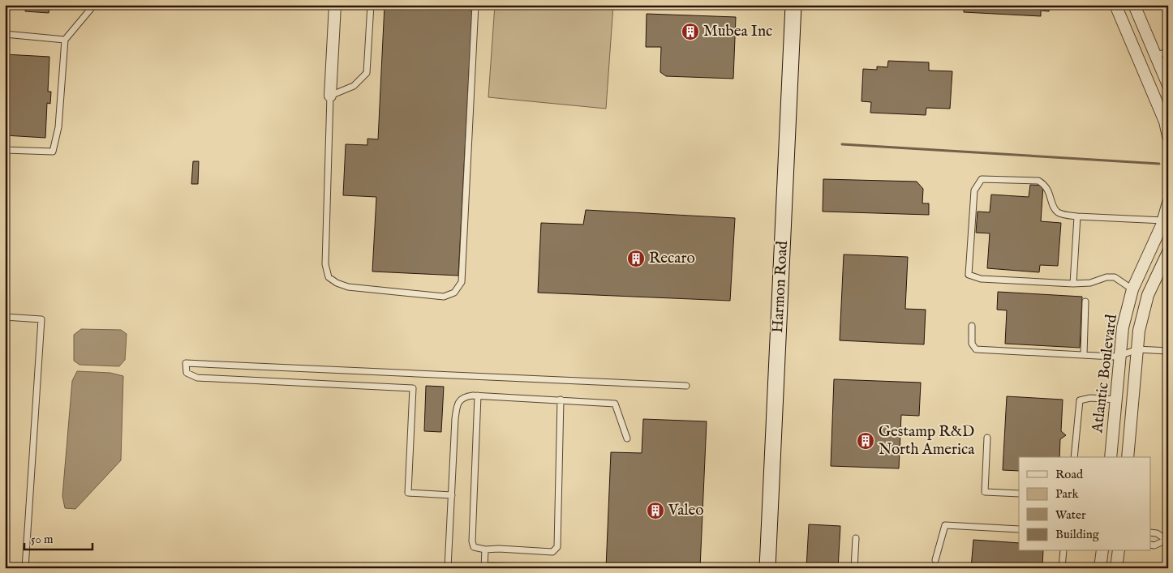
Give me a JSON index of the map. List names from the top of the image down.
{
  "streets": {
    "street": ["Harmon Road", "Atlantic Boulevard"]
  },
  "places": {
    "building": [
      "Mubea Inc",
      "Recaro",
      "Gestamp R&D North America",
      "Valeo"
    ]
  },
  "legend": [
    "Road",
    "Park",
    "Water",
    "Building"
  ],
  "scale_bar": "50 m"
}
